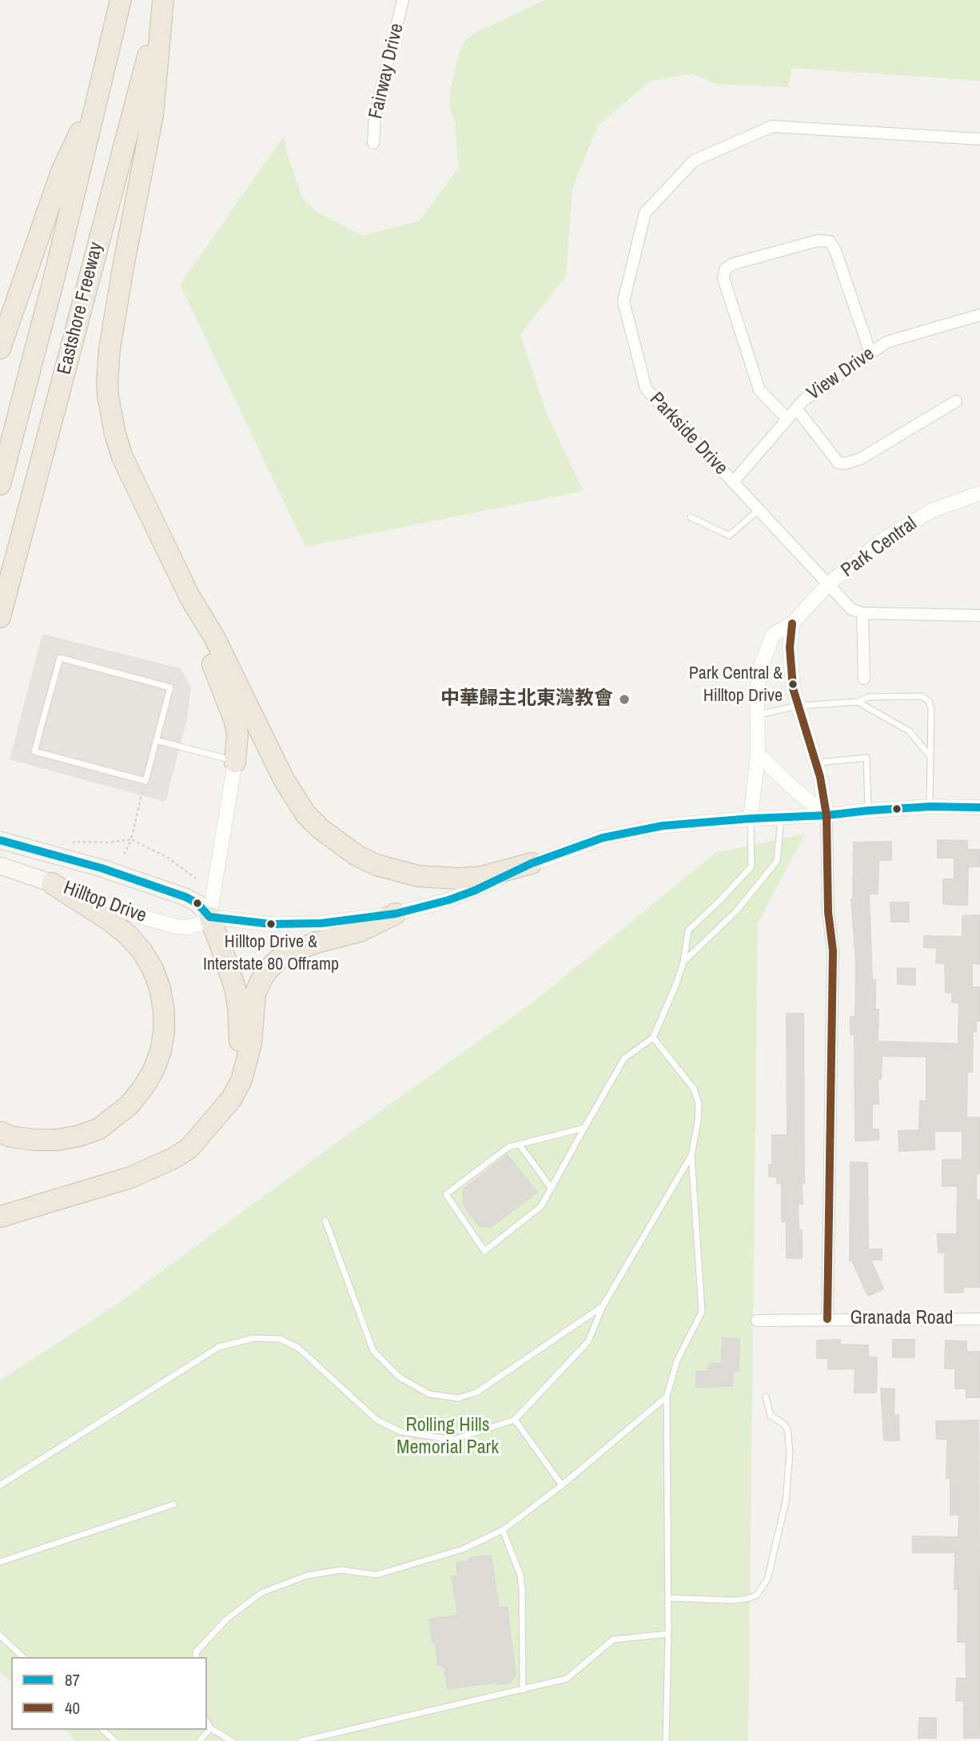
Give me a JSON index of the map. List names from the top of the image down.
{
  "streets": {
    "highway": ["Eastshore Freeway"],
    "main road": ["Hilltop Drive"],
    "street": [
      "Fairway Drive",
      "View Drive",
      "Parkside Drive",
      "Park Central",
      "Granada Road"
    ]
  },
  "crossings": [
    ["View Drive", "Parkside Drive"],
    ["Parkside Drive", "Park Central"]
  ],
  "parks": ["Rolling Hills Memorial Park"],
  "places": ["Park Central & Hilltop Drive", "中華歸主北東灣教會", "Hilltop Drive & Interstate 80 Offramp"],
  "lines": ["transit line 40", "transit line 87"],
  "legend": ["87", "40"]
}
